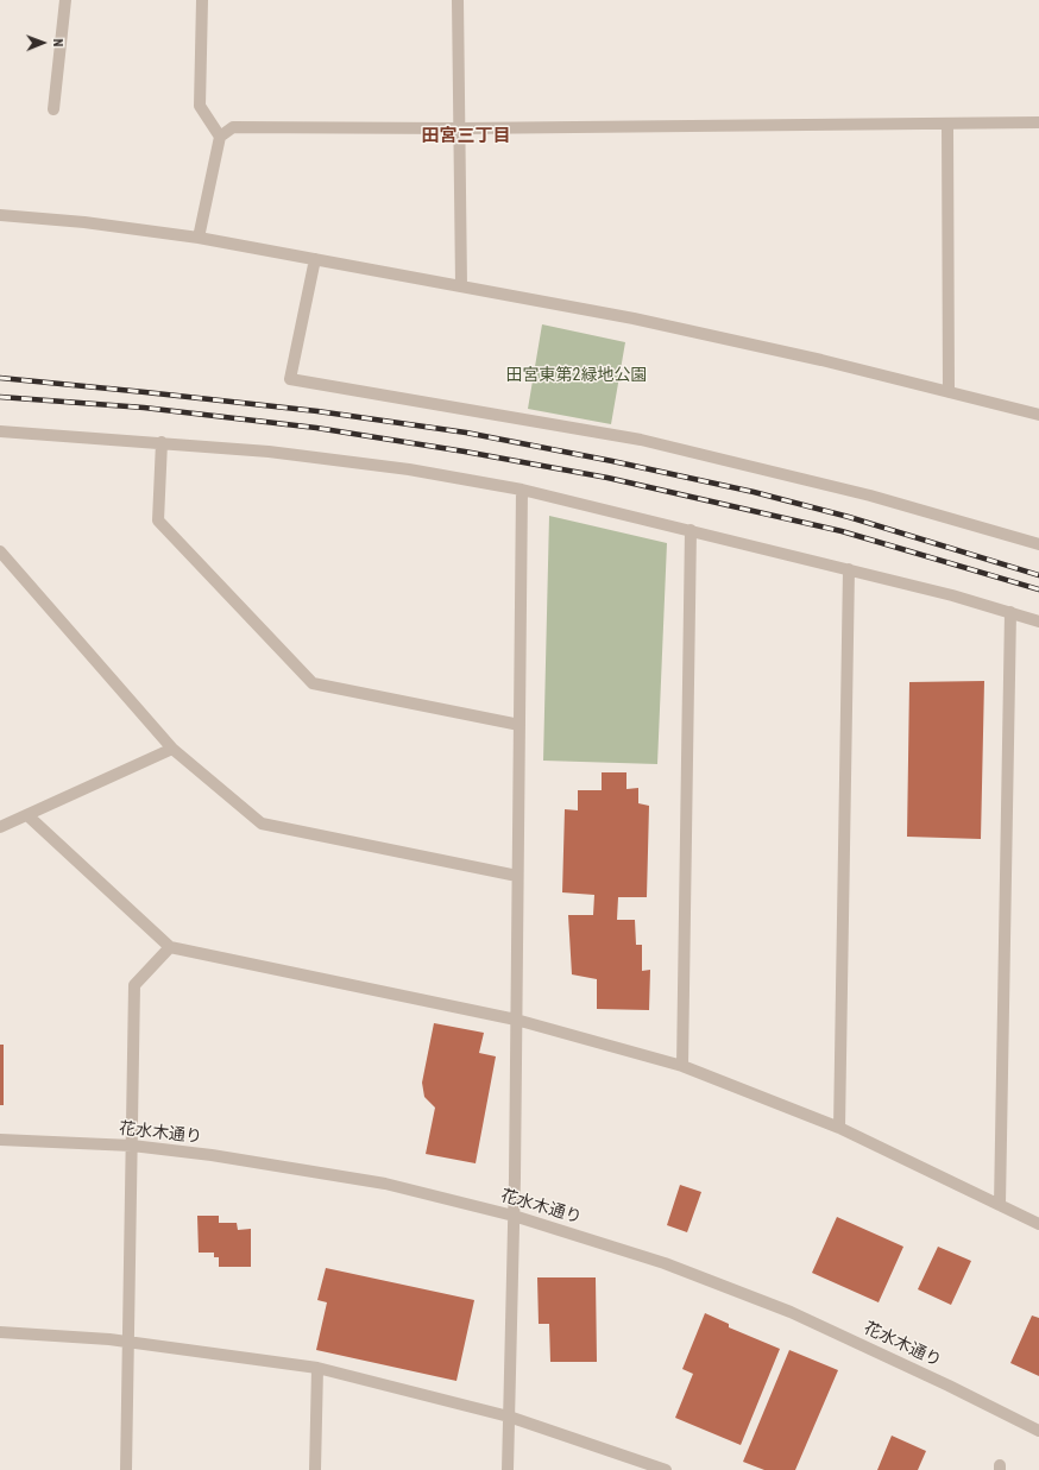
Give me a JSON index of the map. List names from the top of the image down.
{
  "streets": {
    "street": ["花水木通り"]
  },
  "districts": ["田宮三丁目"],
  "parks": ["田宮東第2緑地公園"],
  "north": "right"
}
